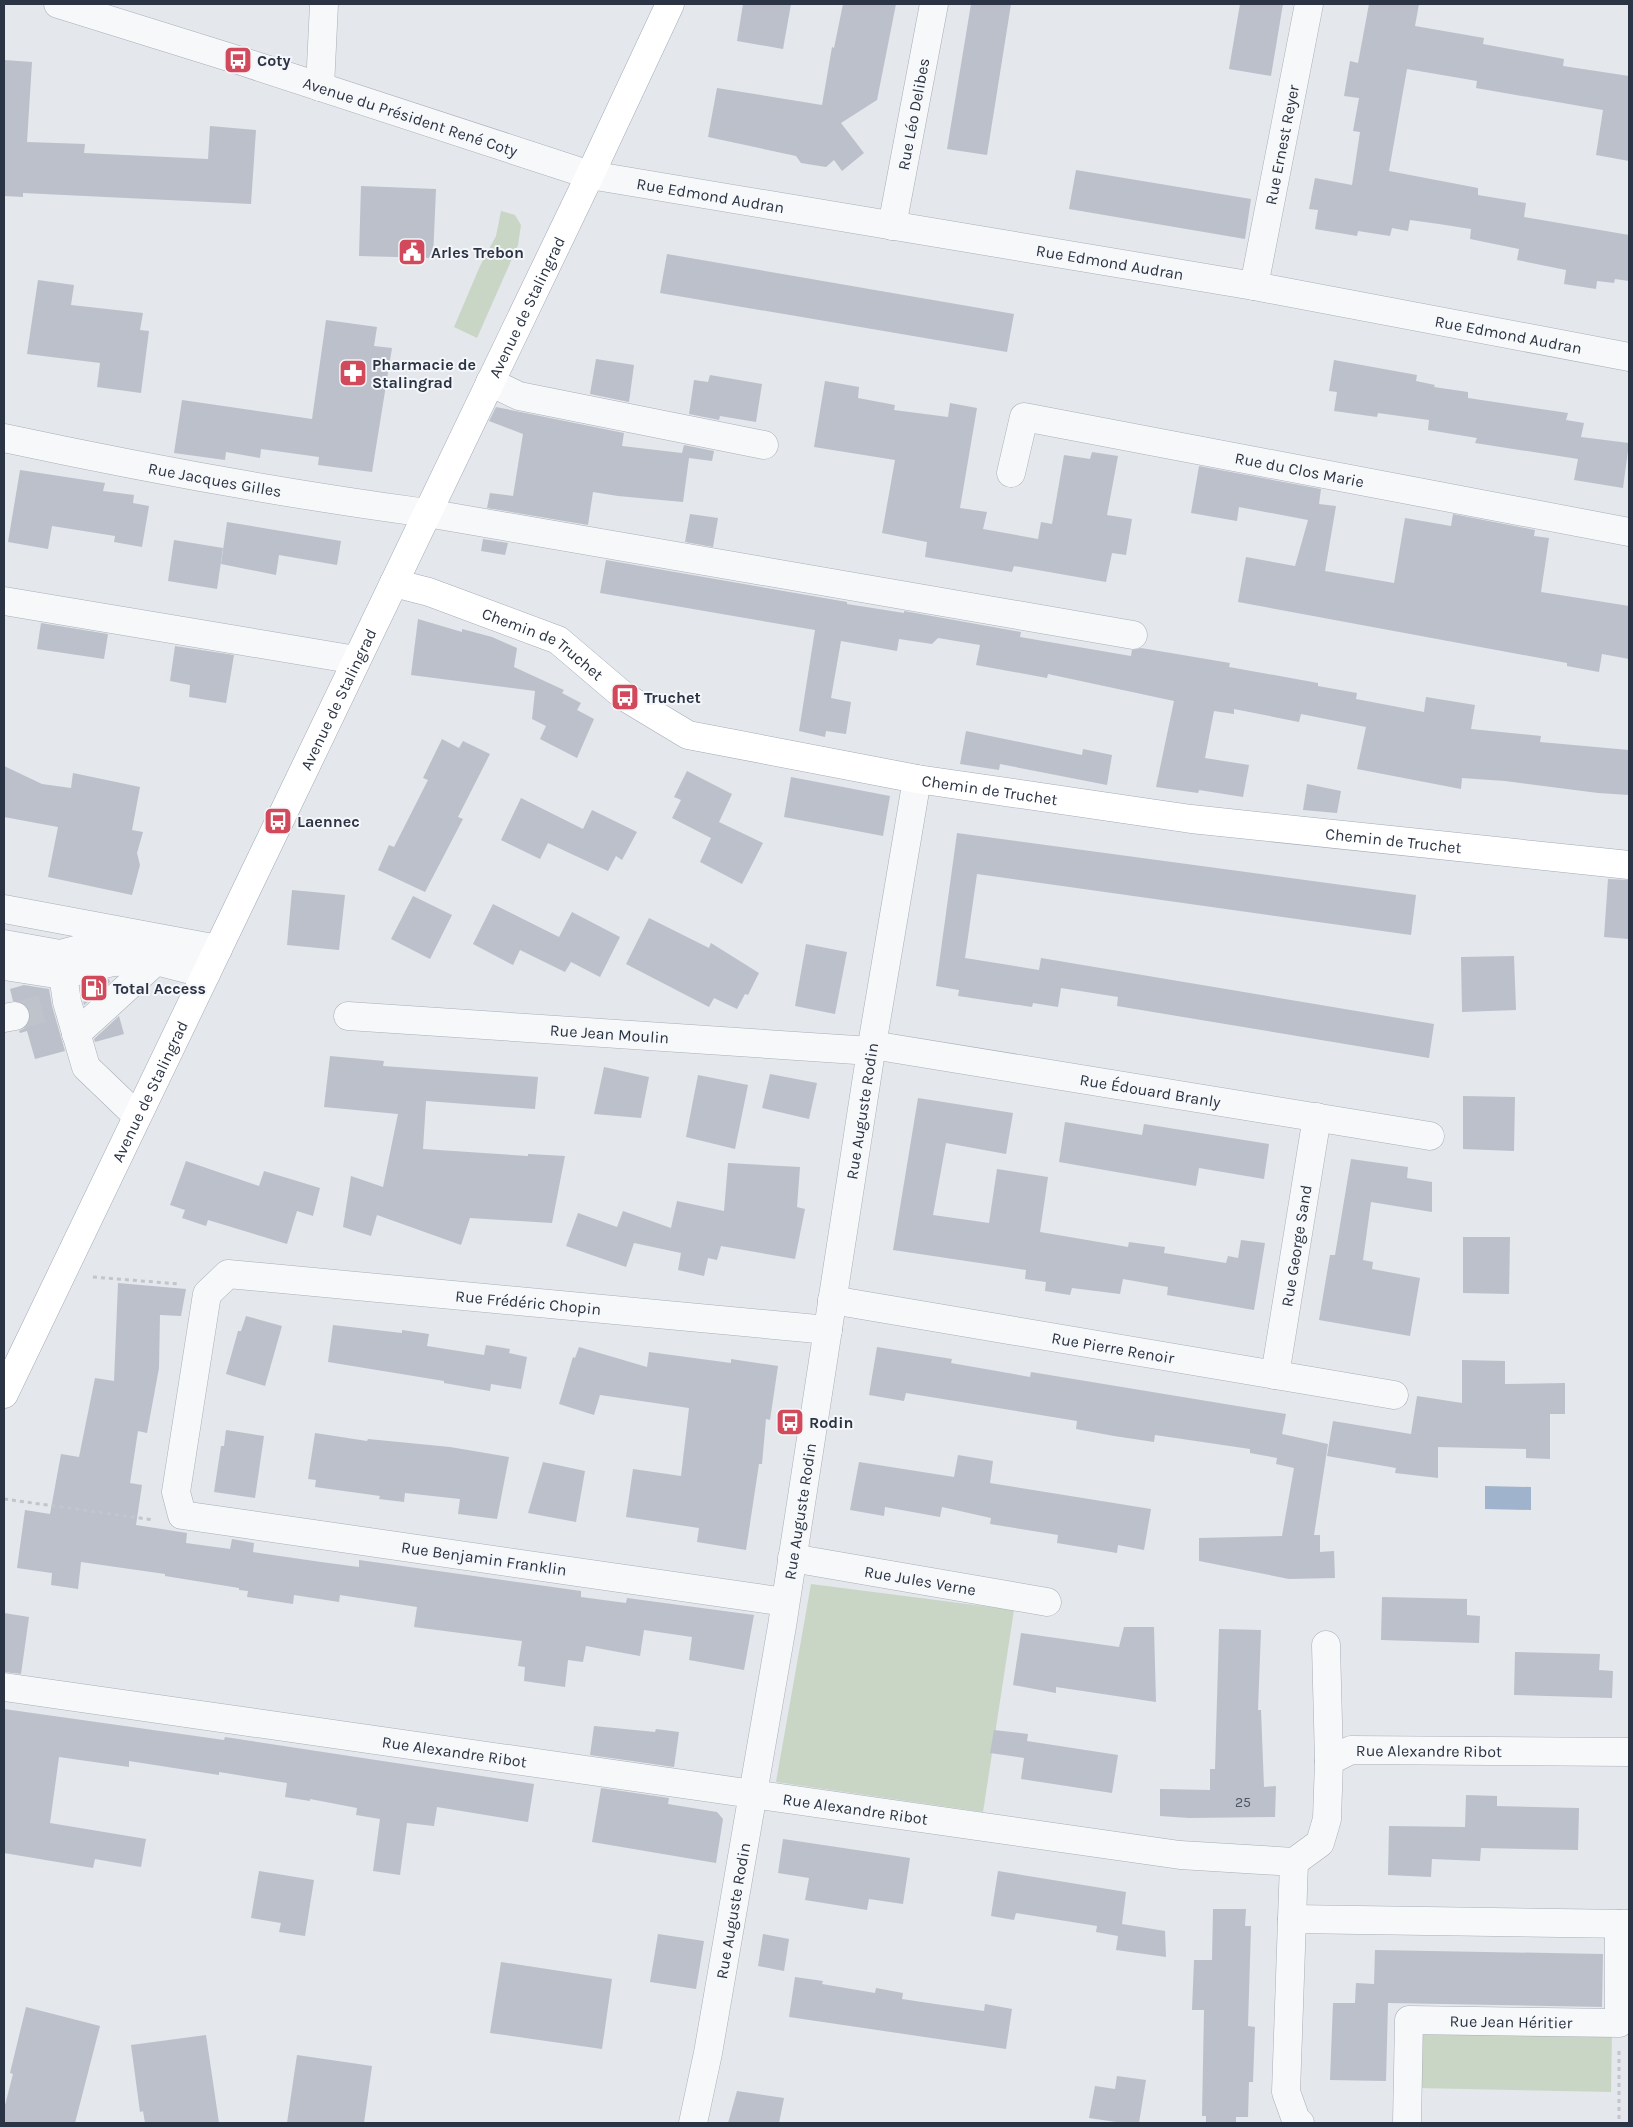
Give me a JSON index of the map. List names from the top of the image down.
{
  "streets": {
    "main road": ["Avenue de Stalingrad", "Chemin de Truchet"],
    "street": [
      "Rue Léo Delibes",
      "Avenue du Président René Coty",
      "Rue Ernest Reyer",
      "Rue Edmond Audran",
      "Rue du Clos Marie",
      "Rue Jacques Gilles",
      "Rue Jean Moulin",
      "Rue Édouard Branly",
      "Rue Auguste Rodin",
      "Rue George Sand",
      "Rue Frédéric Chopin",
      "Rue Pierre Renoir",
      "Rue Benjamin Franklin",
      "Rue Jules Verne",
      "Rue Alexandre Ribot",
      "Rue Jean Héritier"
    ]
  },
  "crossings": [
    ["Rue Léo Delibes", "Rue Edmond Audran"],
    ["Avenue du Président René Coty", "Rue Edmond Audran"],
    ["Avenue du Président René Coty", "Avenue de Stalingrad"],
    ["Rue Ernest Reyer", "Rue Edmond Audran"],
    ["Rue Edmond Audran", "Avenue de Stalingrad"],
    ["Avenue de Stalingrad", "Rue Jacques Gilles"],
    ["Avenue de Stalingrad", "Chemin de Truchet"],
    ["Chemin de Truchet", "Rue Auguste Rodin"],
    ["Rue Jean Moulin", "Rue Édouard Branly"],
    ["Rue Jean Moulin", "Rue Auguste Rodin"],
    ["Rue Édouard Branly", "Rue Auguste Rodin"],
    ["Rue Édouard Branly", "Rue George Sand"],
    ["Rue Auguste Rodin", "Rue Frédéric Chopin"],
    ["Rue Auguste Rodin", "Rue Pierre Renoir"],
    ["Rue Auguste Rodin", "Rue Benjamin Franklin"],
    ["Rue Auguste Rodin", "Rue Jules Verne"],
    ["Rue Auguste Rodin", "Rue Alexandre Ribot"],
    ["Rue George Sand", "Rue Pierre Renoir"]
  ],
  "places": {
    "bus stop": [
      "Coty",
      "Truchet",
      "Laennec",
      "Rodin"
    ],
    "public building": ["Arles Trebon"],
    "pharmacy": ["Pharmacie de Stalingrad"],
    "fuel station": ["Total Access"]
  },
  "house_numbers": ["25"]
}
